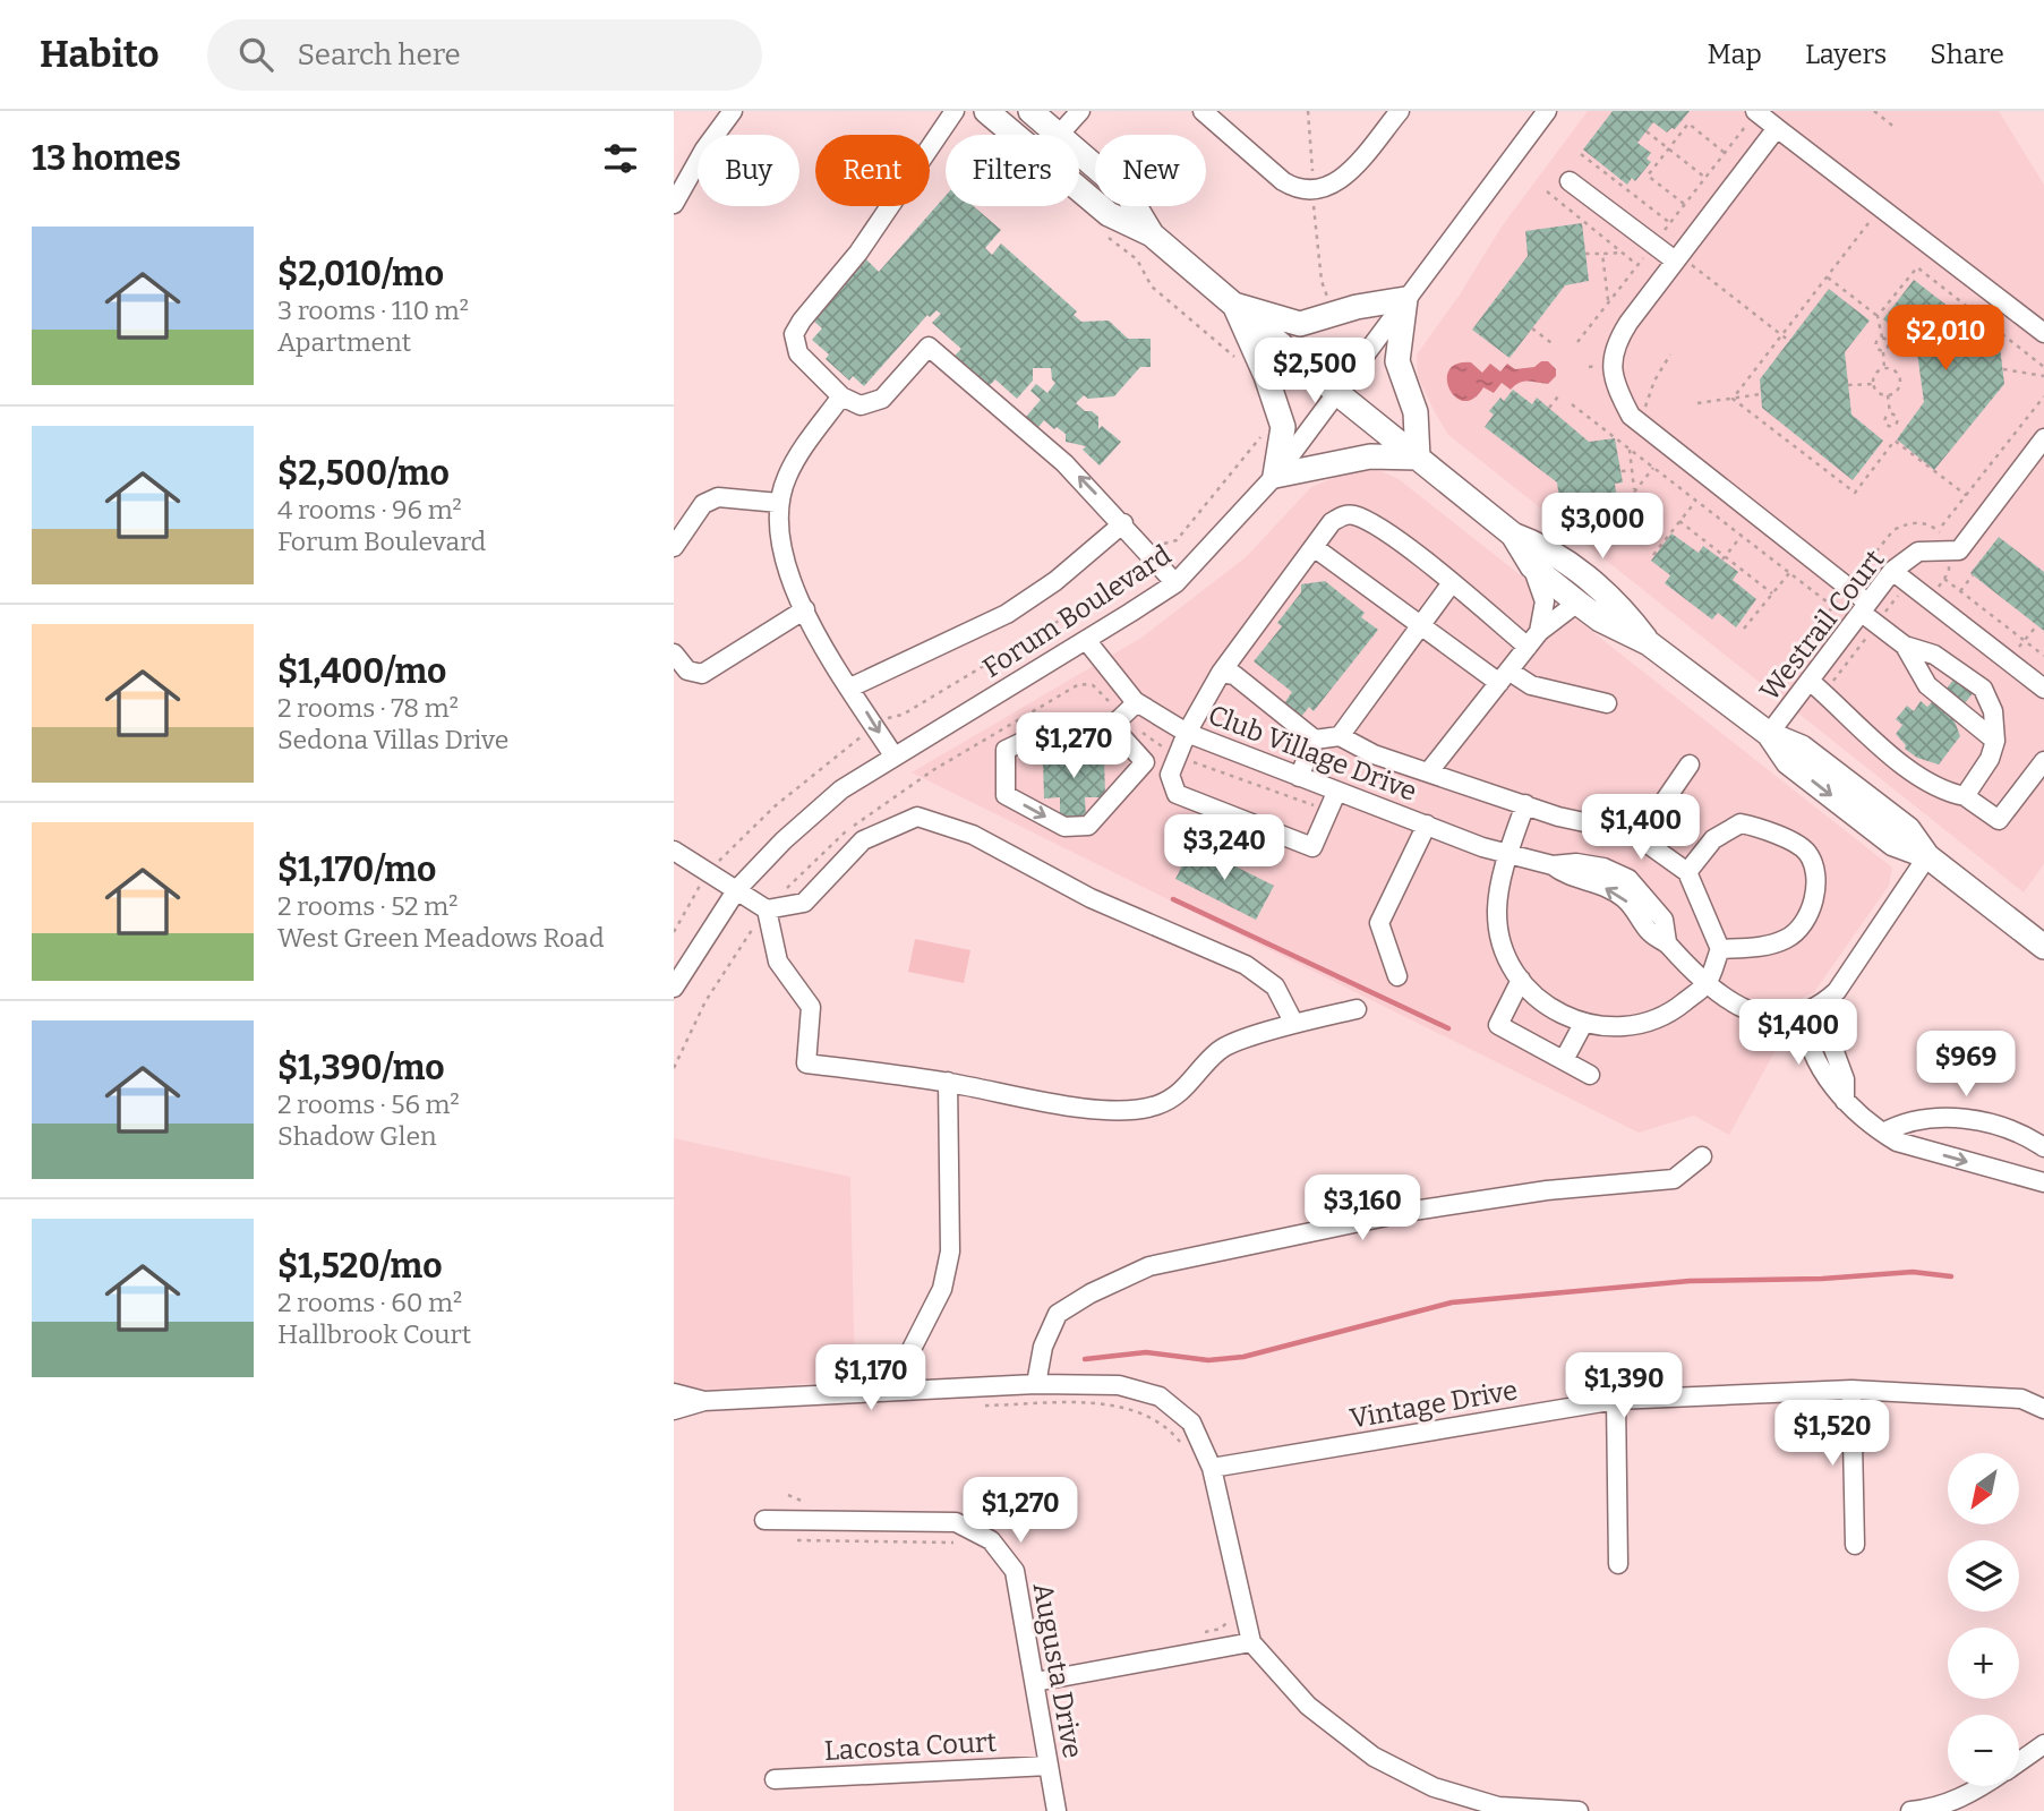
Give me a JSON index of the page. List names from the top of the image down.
{
  "streets": {
    "street": [
      "Forum Boulevard",
      "Westrail Court",
      "Club Village Drive",
      "Vintage Drive",
      "Augusta Drive",
      "Lacosta Court"
    ]
  },
  "crossings": [
    ["Forum Boulevard", "Club Village Drive"],
    ["Augusta Drive", "Lacosta Court"]
  ],
  "north": "bottom left",
  "page": {
    "header": "Habito",
    "search": "Search here",
    "nav": ["Map", "Layers", "Share"],
    "heading": "13 homes",
    "chip": [
      "Buy",
      "Rent",
      "Filters",
      "New"
    ],
    "list": [
      {
        "name": "$2,010/mo",
        "note": "3 rooms · 110 m² · Apartment"
      },
      {
        "name": "$2,500/mo",
        "note": "4 rooms · 96 m² · Forum Boulevard"
      },
      {
        "name": "$1,400/mo",
        "note": "2 rooms · 78 m² · Sedona Villas Drive"
      },
      {
        "name": "$1,170/mo",
        "note": "2 rooms · 52 m² · West Green Meadows Road"
      },
      {
        "name": "$1,390/mo",
        "note": "2 rooms · 56 m² · Shadow Glen"
      },
      {
        "name": "$1,520/mo",
        "note": "2 rooms · 60 m² · Hallbrook Court"
      }
    ],
    "price": [
      "$2,010",
      "$2,500",
      "$3,000",
      "$1,270",
      "$1,400",
      "$3,240",
      "$1,400",
      "$969",
      "$3,160",
      "$1,170",
      "$1,390",
      "$1,520",
      "$1,270"
    ],
    "map_buttons": ["+", "−"]
  }
}
